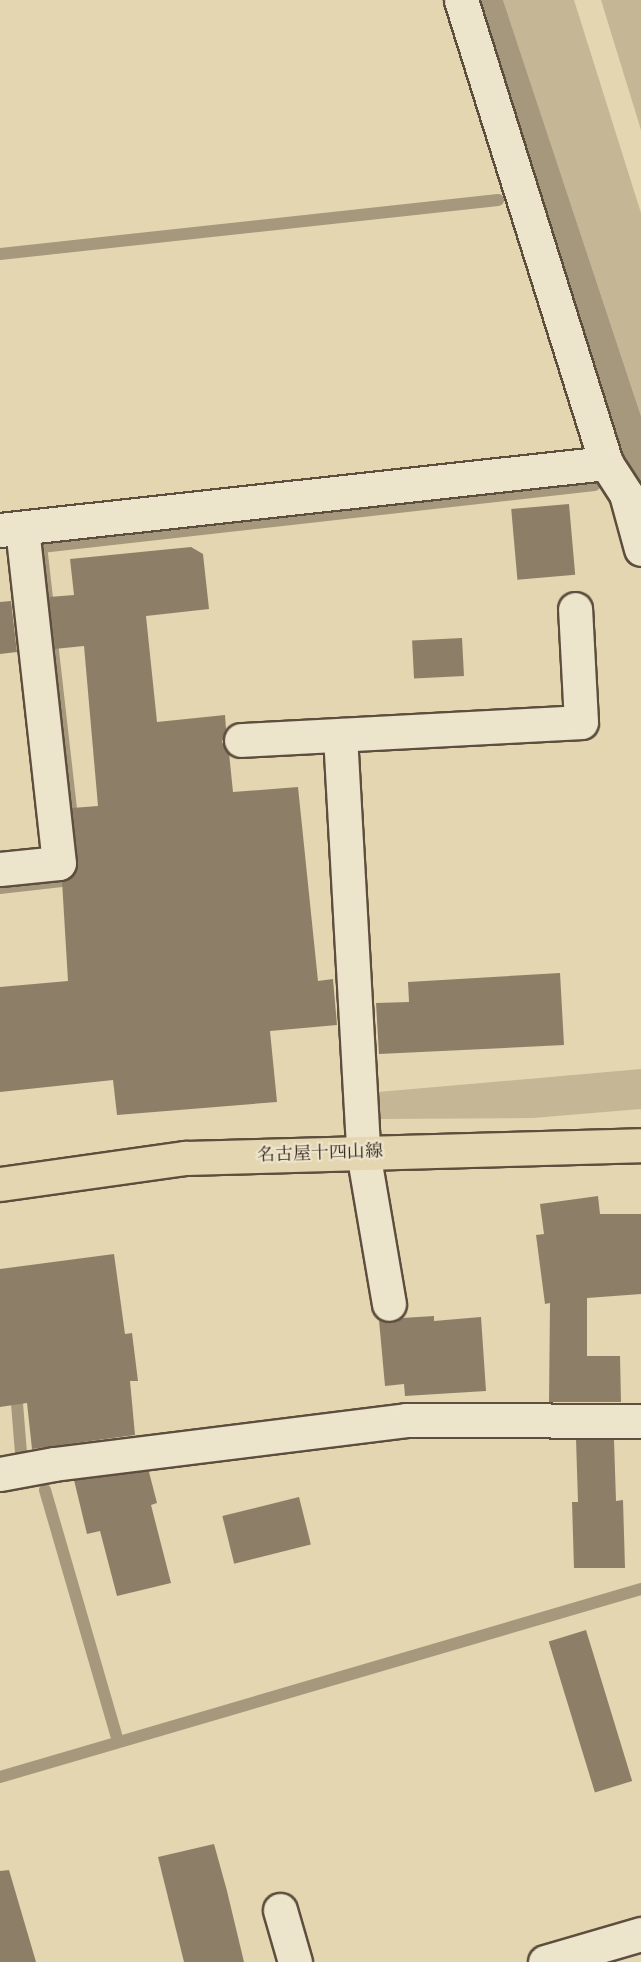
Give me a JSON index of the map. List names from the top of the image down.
{
  "streets": {
    "main road": ["名古屋十四山線"]
  }
}
